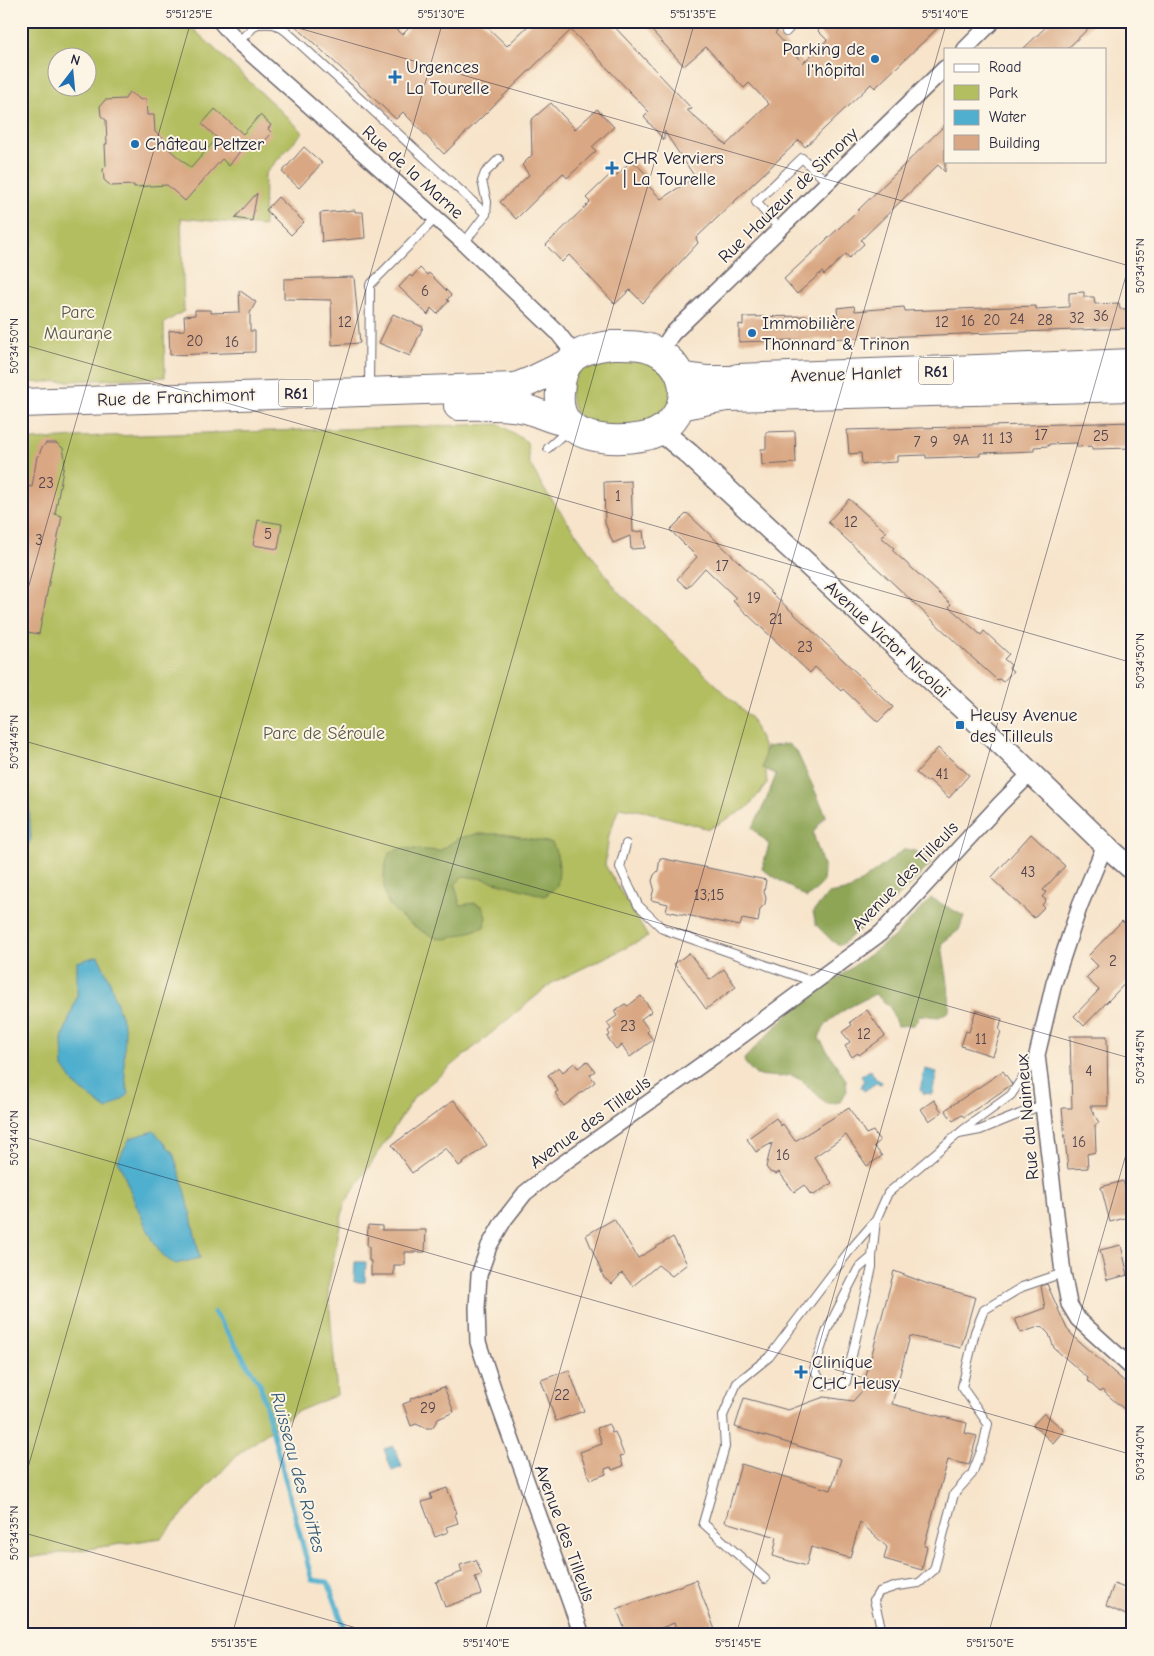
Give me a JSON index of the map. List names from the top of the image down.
{
  "streets": {
    "highway": ["R61", "Avenue Hanlet", "Rue de Franchimont"],
    "street": [
      "Rue de la Marne",
      "Rue Hauzeur de Simony",
      "Avenue Victor Nicolaï",
      "Avenue des Tilleuls",
      "Rue du Naimeux"
    ]
  },
  "crossings": [
    ["Rue de la Marne", "Rue Hauzeur de Simony"],
    ["Rue de la Marne", "R61"],
    ["Rue de la Marne", "Avenue Hanlet"],
    ["Rue de la Marne", "Rue de Franchimont"],
    ["Rue de la Marne", "Avenue Victor Nicolaï"],
    ["Rue Hauzeur de Simony", "R61"],
    ["Rue Hauzeur de Simony", "Avenue Hanlet"],
    ["Rue Hauzeur de Simony", "Rue de Franchimont"],
    ["Rue Hauzeur de Simony", "Avenue Victor Nicolaï"],
    ["R61", "Avenue Hanlet"],
    ["R61", "Rue de Franchimont"],
    ["R61", "Avenue Victor Nicolaï"],
    ["Avenue Hanlet", "Rue de Franchimont"],
    ["Avenue Hanlet", "Avenue Victor Nicolaï"],
    ["Rue de Franchimont", "Avenue Victor Nicolaï"],
    ["Avenue Victor Nicolaï", "Avenue des Tilleuls"],
    ["Avenue Victor Nicolaï", "Rue du Naimeux"]
  ],
  "water": ["Ruisseau des Roittes"],
  "parks": ["Parc Maurane", "Parc de Séroule"],
  "places": {
    "other": ["Parking de l'hôpital", "Château Peltzer", "Immobilière Thonnard & Trinon"],
    "health": ["Urgences La Tourelle", "CHR Verviers | La Tourelle", "Clinique CHC Heusy"],
    "transit": ["Heusy Avenue des Tilleuls"]
  },
  "house_numbers": [
    "6",
    "36",
    "32",
    "24",
    "20",
    "28",
    "16",
    "12",
    "12",
    "20",
    "16",
    "17",
    "25",
    "13",
    "11",
    "9A",
    "7",
    "9",
    "23",
    "1",
    "12",
    "5",
    "3",
    "17",
    "19",
    "21",
    "23",
    "41",
    "43",
    "13;15",
    "2",
    "23",
    "12",
    "11",
    "4",
    "16",
    "16",
    "22",
    "29"
  ],
  "legend": [
    "Road",
    "Park",
    "Water",
    "Building"
  ],
  "north": "top",
  "coordinates": [
    "5°51'25\"E",
    "5°51'30\"E",
    "5°51'35\"E",
    "5°51'40\"E",
    "50°34'55\"N",
    "50°34'50\"N",
    "50°34'45\"N",
    "50°34'40\"N",
    "50°34'35\"N",
    "5°51'45\"E",
    "5°51'50\"E"
  ]
}
